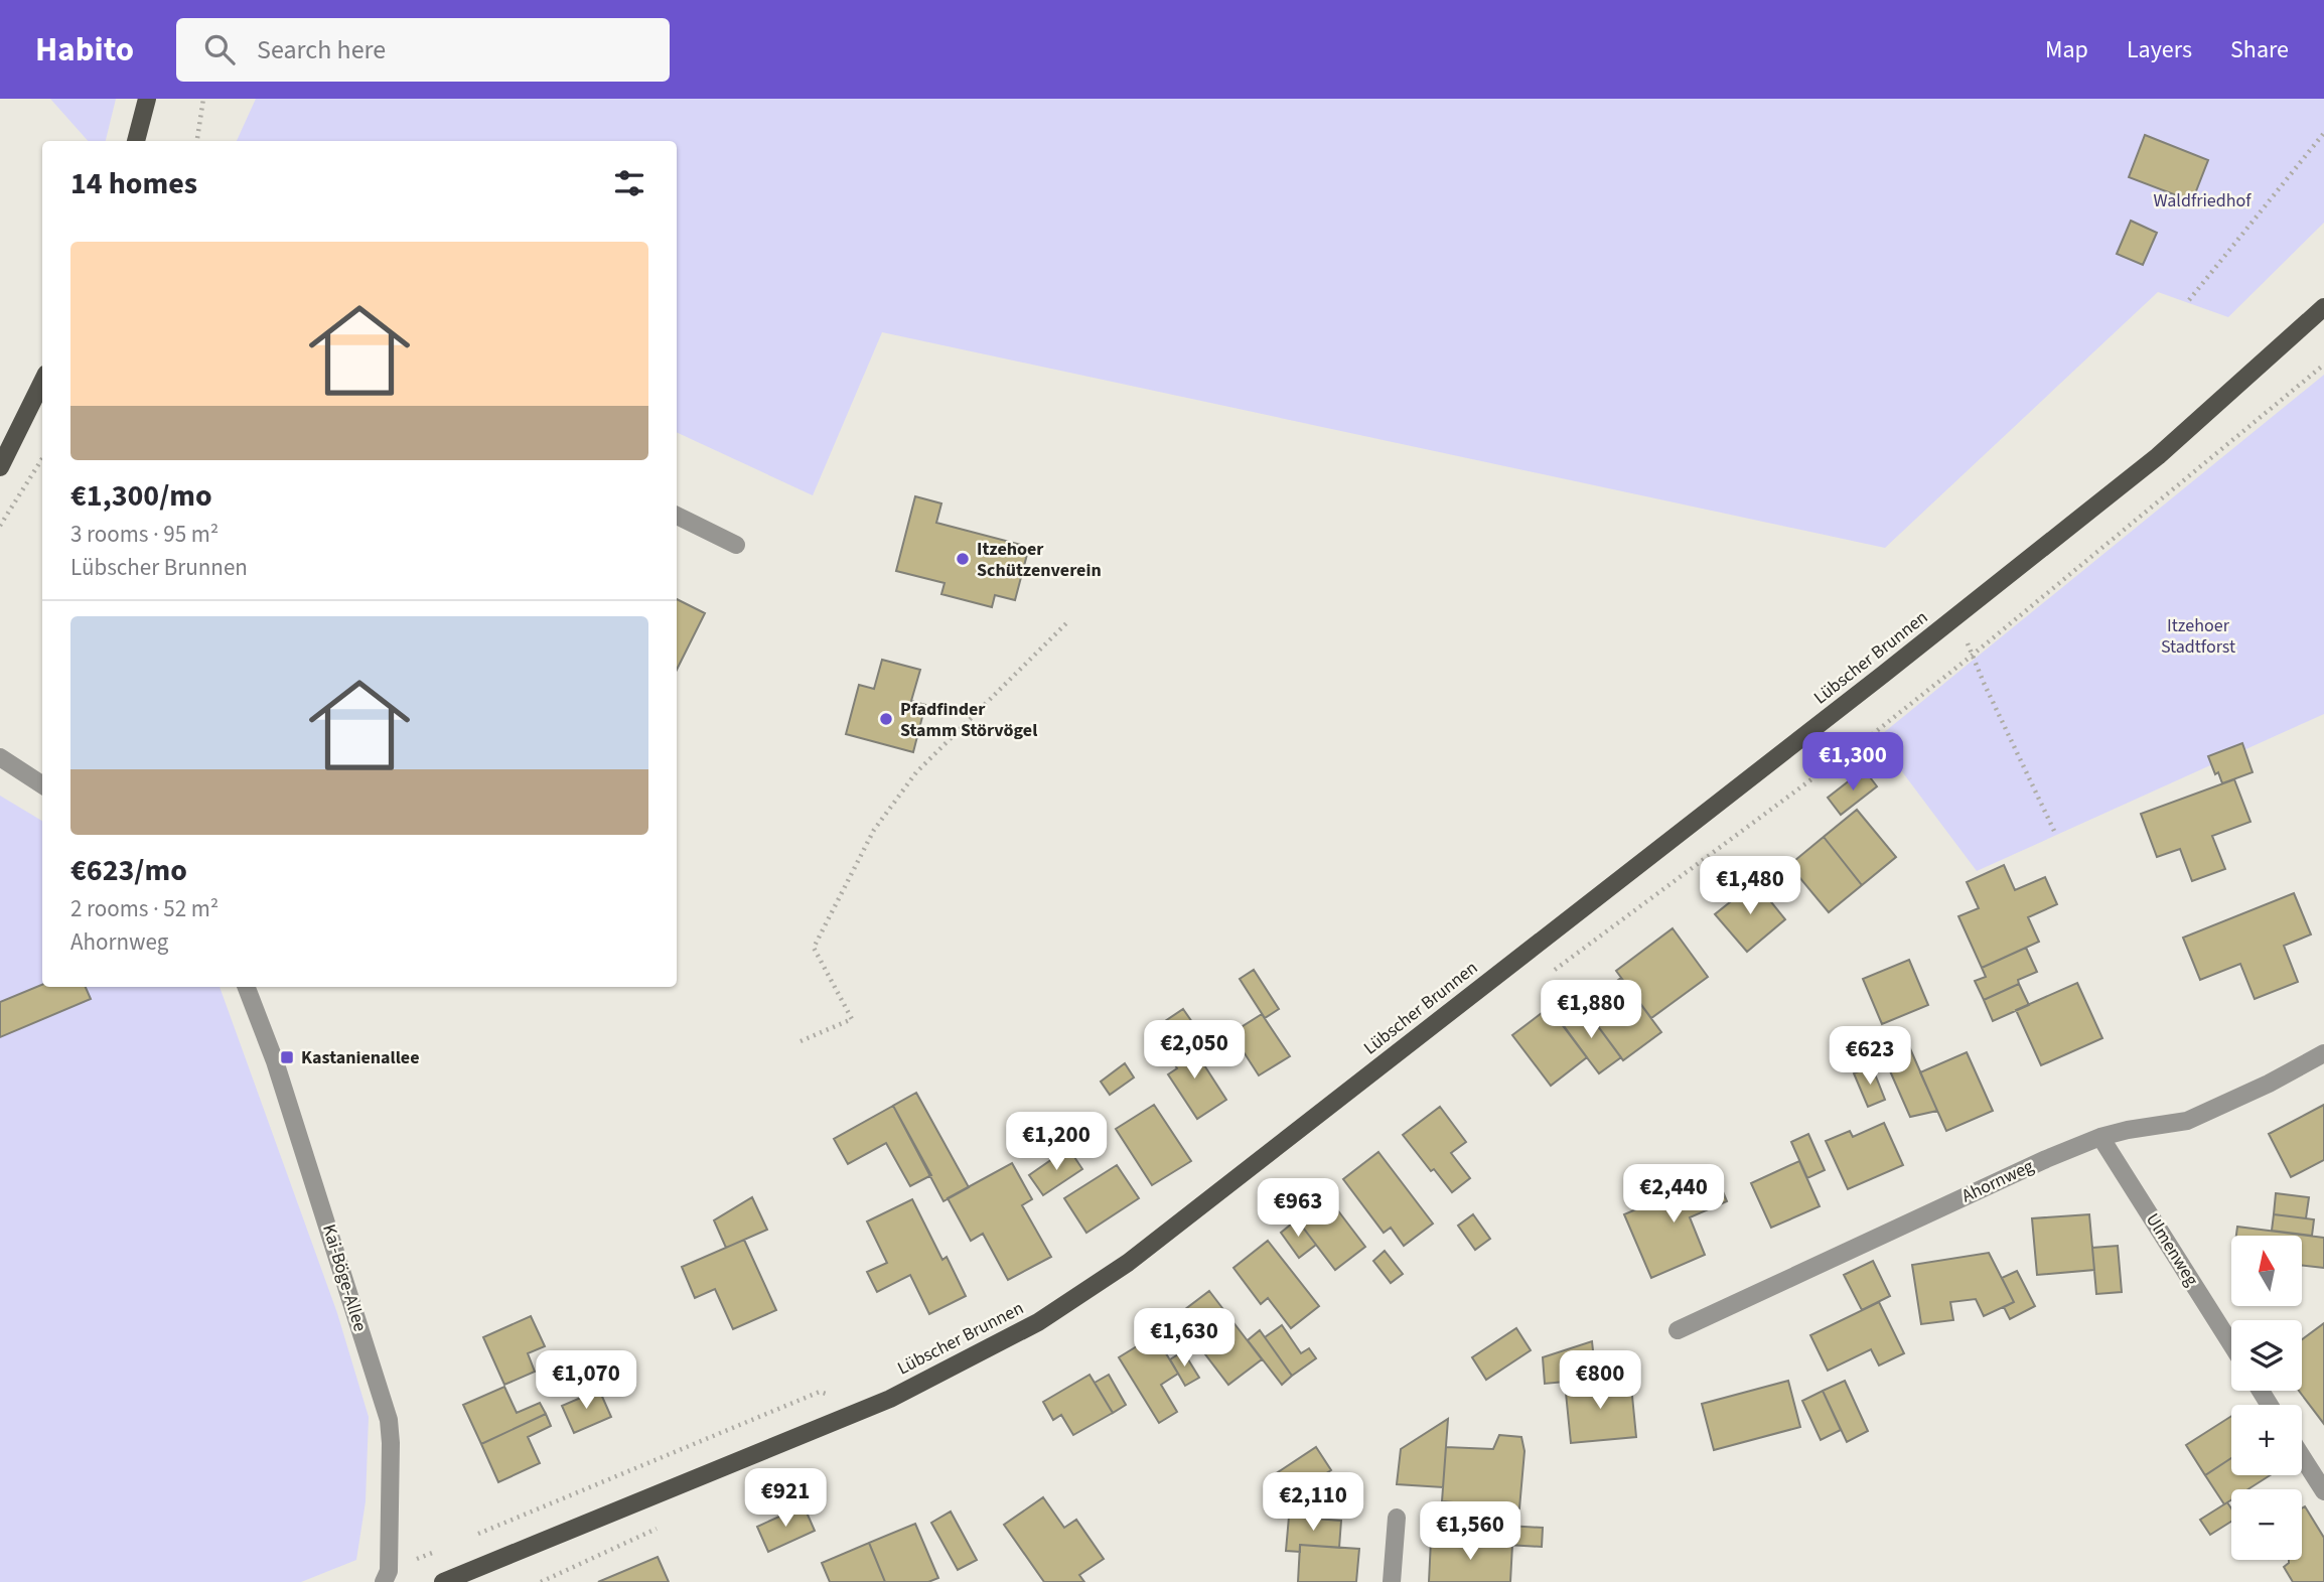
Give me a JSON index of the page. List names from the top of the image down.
{
  "streets": {
    "main road": ["Lübscher Brunnen"],
    "street": ["Ahornweg", "Ulmenweg", "Kai-Böge-Allee"]
  },
  "crossings": [
    ["Ahornweg", "Ulmenweg"]
  ],
  "parks": ["Waldfriedhof", "Itzehoer Stadtforst"],
  "places": {
    "other": ["Itzehoer Schützenverein", "Pfadfinder Stamm Störvögel"],
    "transit": ["Kastanienallee"]
  },
  "north": "top",
  "page": {
    "header": "Habito",
    "search": "Search here",
    "nav": ["Map", "Layers", "Share"],
    "heading": "14 homes",
    "list": [
      {
        "name": "€1,300/mo",
        "note": "3 rooms · 95 m² · Lübscher Brunnen"
      },
      {
        "name": "€623/mo",
        "note": "2 rooms · 52 m² · Ahornweg"
      }
    ],
    "price": [
      "€1,300",
      "€1,480",
      "€1,880",
      "€2,050",
      "€623",
      "€1,200",
      "€2,440",
      "€963",
      "€1,630",
      "€1,070",
      "€800",
      "€921",
      "€2,110",
      "€1,560"
    ],
    "map_buttons": ["+", "−"]
  }
}
